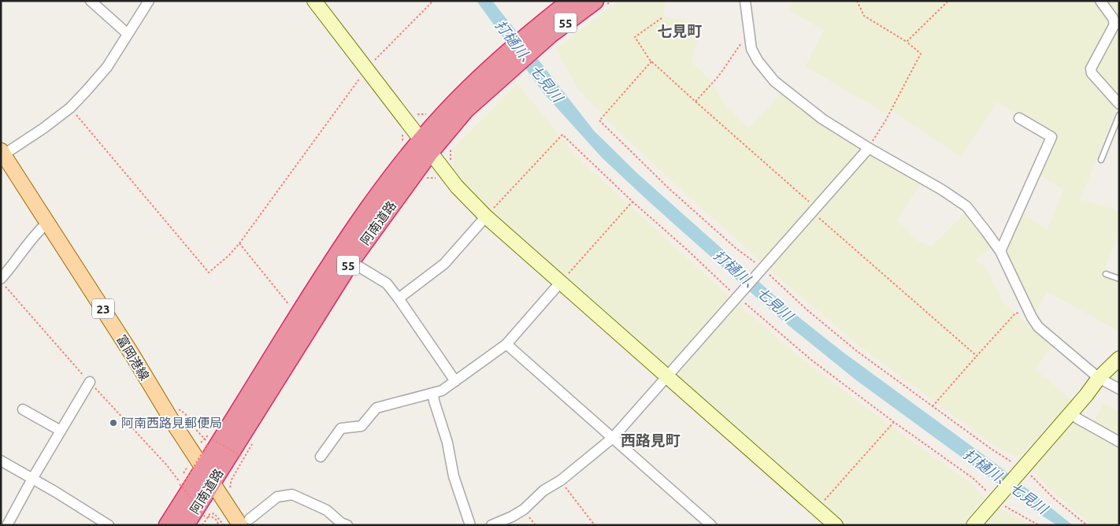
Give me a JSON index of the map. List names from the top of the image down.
{
  "streets": {
    "highway": ["55", "阿南道路"],
    "main road": ["23", "富岡港線"]
  },
  "crossings": [
    ["阿南道路", "富岡港線"]
  ],
  "districts": ["七見町", "西路見町"],
  "water": ["打樋川、七見川"],
  "places": ["阿南西路見郵便局"]
}
